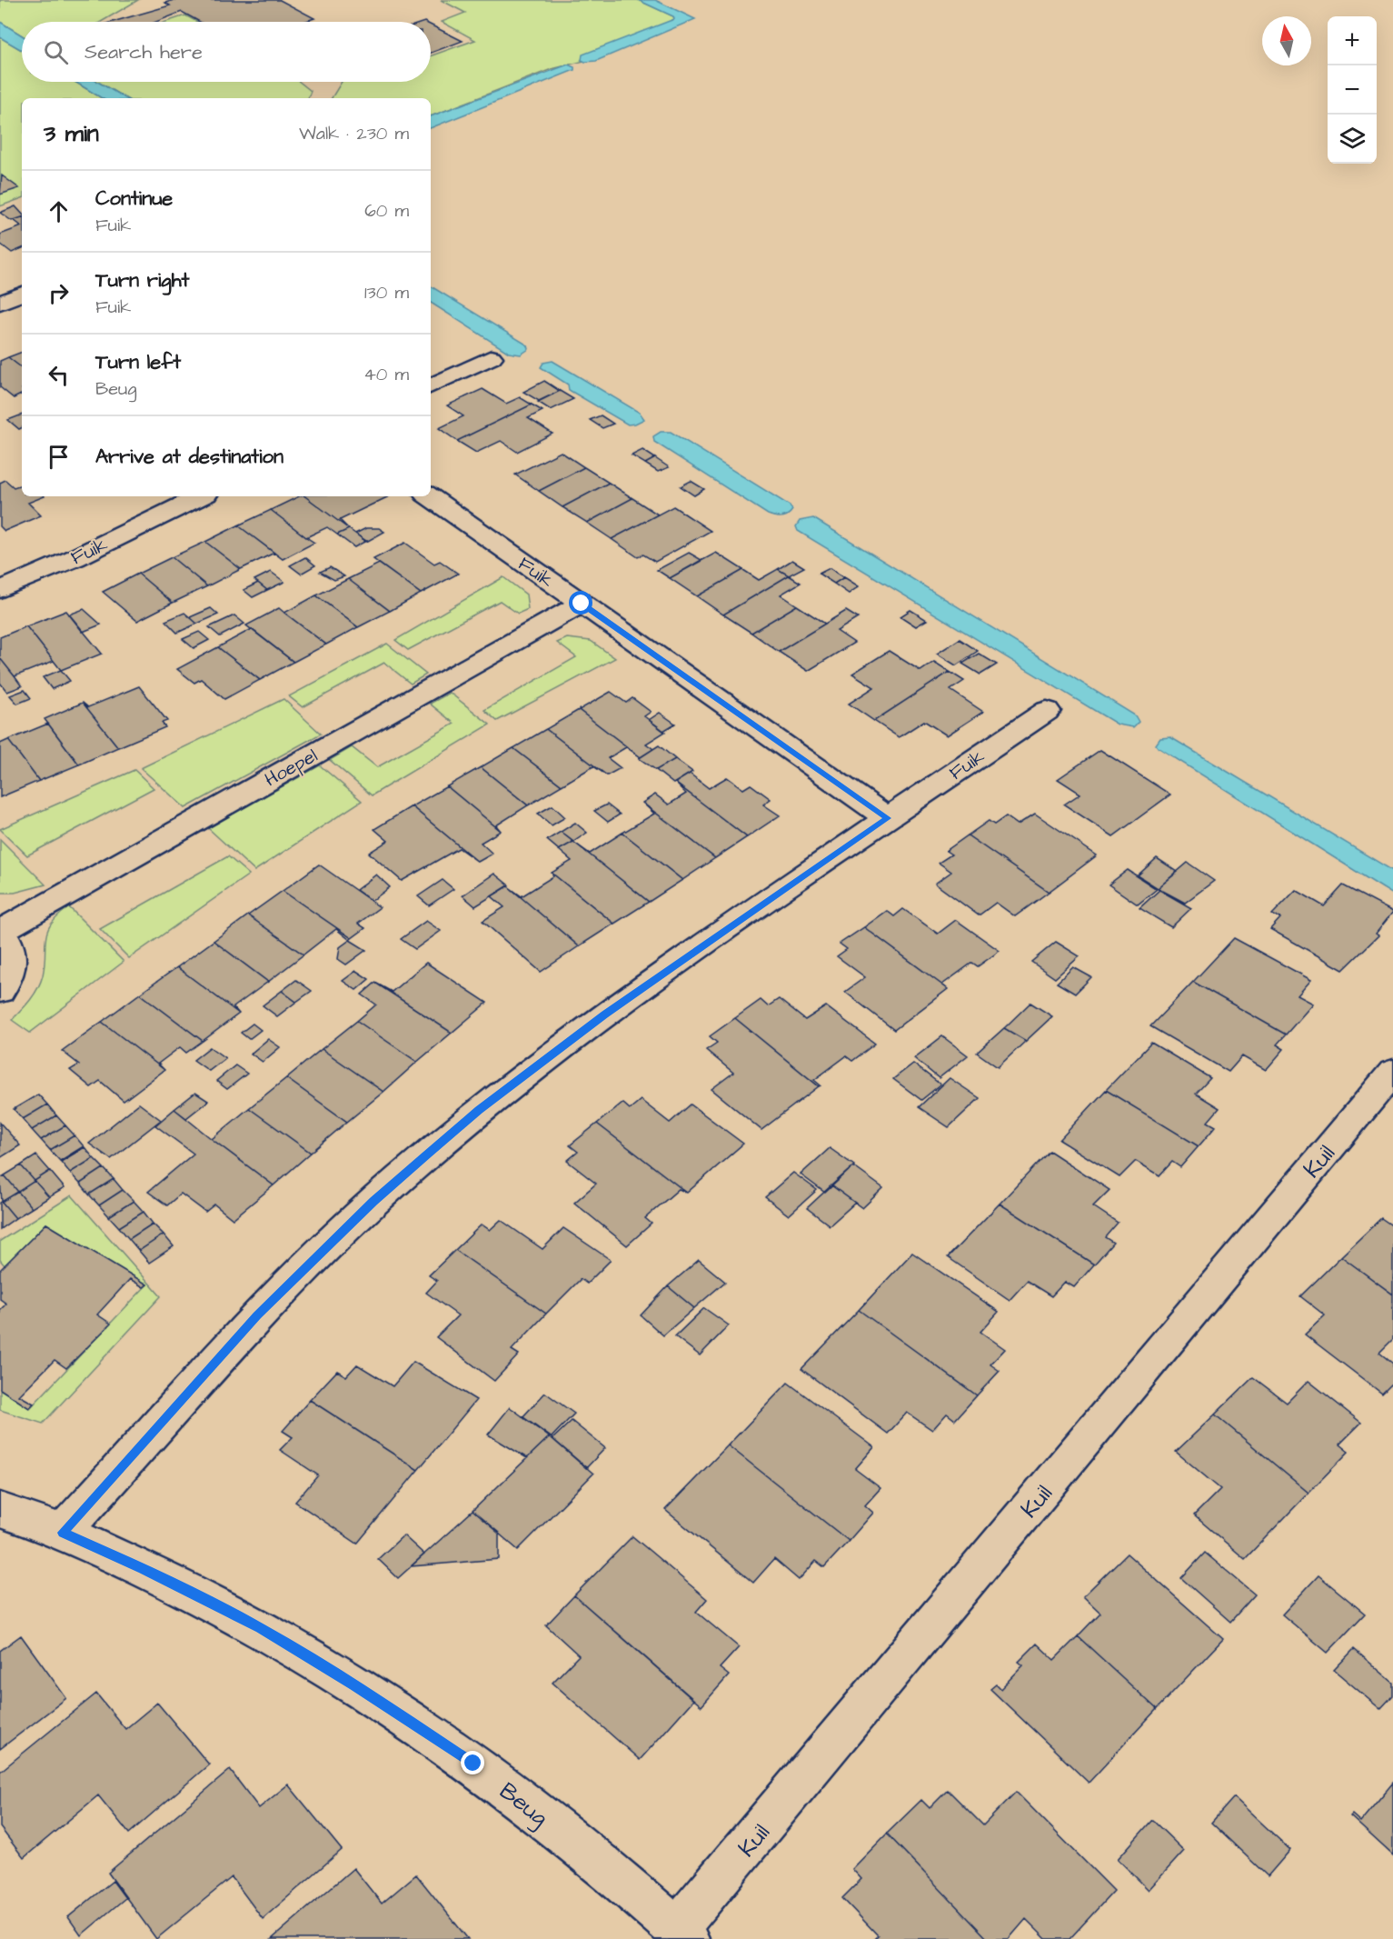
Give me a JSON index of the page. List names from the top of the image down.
{
  "streets": {
    "street": [
      "Fuik",
      "Hoepel",
      "Kuil",
      "Beug"
    ]
  },
  "crossings": [
    ["Fuik", "Hoepel"],
    ["Fuik", "Beug"],
    ["Kuil", "Beug"]
  ],
  "north": "top",
  "page": {
    "map_buttons": ["+", "−"],
    "search": "Search here",
    "heading": ["3 min", "Walk · 230 m"],
    "list": [
      ["Continue", "Fuik", "60 m"],
      ["Turn right", "Fuik", "130 m"],
      ["Turn left", "Beug", "40 m"],
      "Arrive at destination"
    ]
  }
}
